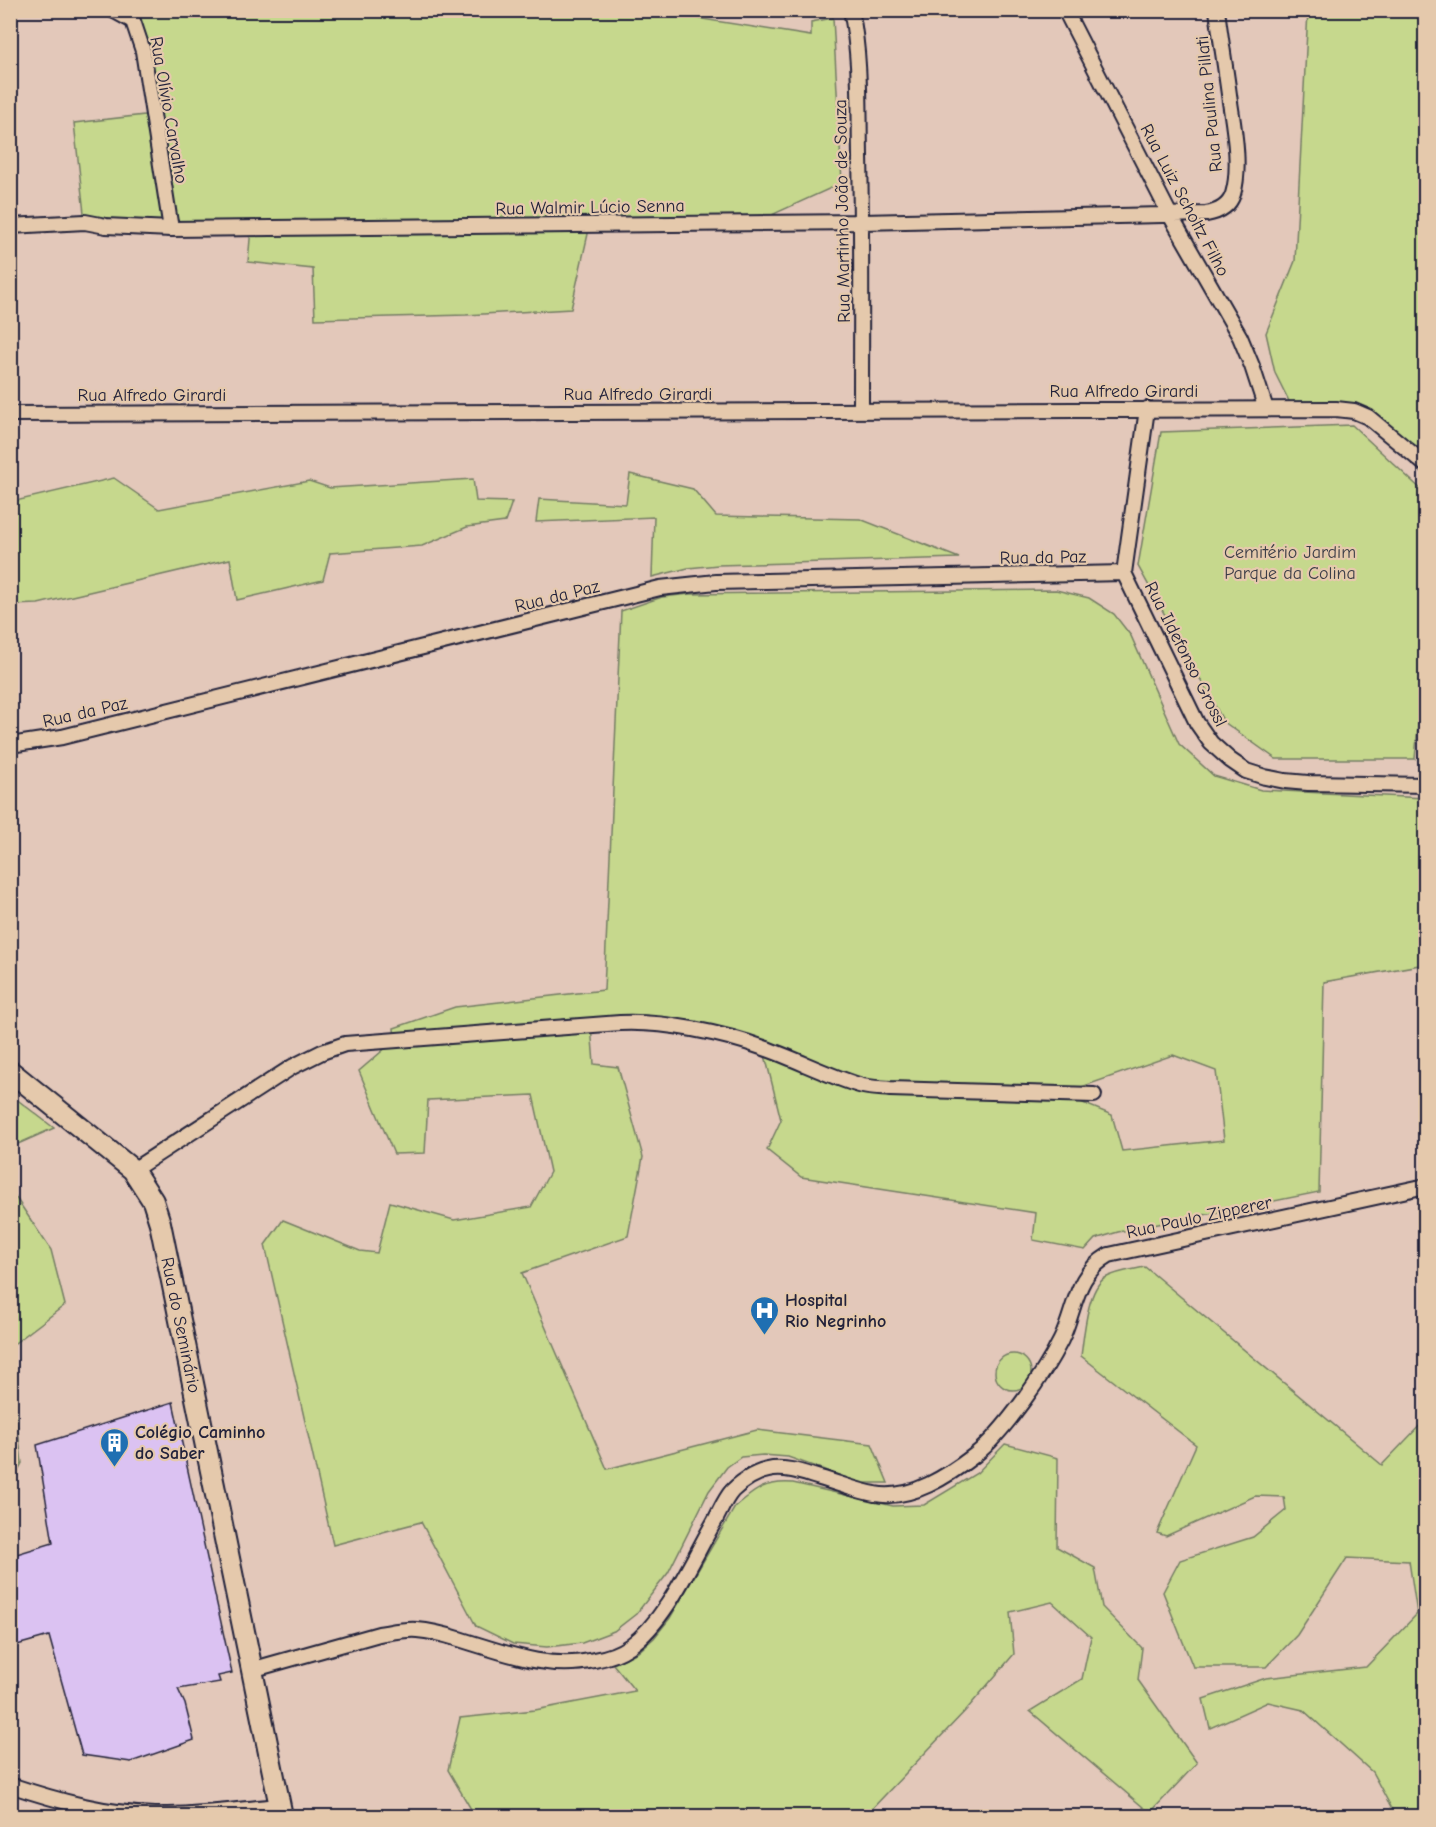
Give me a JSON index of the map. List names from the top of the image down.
{
  "streets": {
    "street": [
      "Rua Paulina Pillati",
      "Rua Olívio Carvalho",
      "Rua Luiz Scholtz Filho",
      "Rua Walmir Lúcio Senna",
      "Rua Martinho João de Souza",
      "Rua Alfredo Girardi",
      "Rua da Paz",
      "Rua Ildefonso Grossl",
      "Rua Paulo Zipperer",
      "Rua do Seminário"
    ]
  },
  "crossings": [
    ["Rua Paulina Pillati", "Rua Luiz Scholtz Filho"],
    ["Rua Paulina Pillati", "Rua Walmir Lúcio Senna"],
    ["Rua Olívio Carvalho", "Rua Walmir Lúcio Senna"],
    ["Rua Luiz Scholtz Filho", "Rua Walmir Lúcio Senna"],
    ["Rua Luiz Scholtz Filho", "Rua Alfredo Girardi"],
    ["Rua Walmir Lúcio Senna", "Rua Martinho João de Souza"],
    ["Rua Martinho João de Souza", "Rua Alfredo Girardi"],
    ["Rua da Paz", "Rua Ildefonso Grossl"],
    ["Rua Paulo Zipperer", "Rua do Seminário"]
  ],
  "parks": ["Cemitério Jardim Parque da Colina"],
  "places": {
    "hospital": ["Hospital Rio Negrinho"],
    "building": ["Colégio Caminho do Saber"]
  }
}
